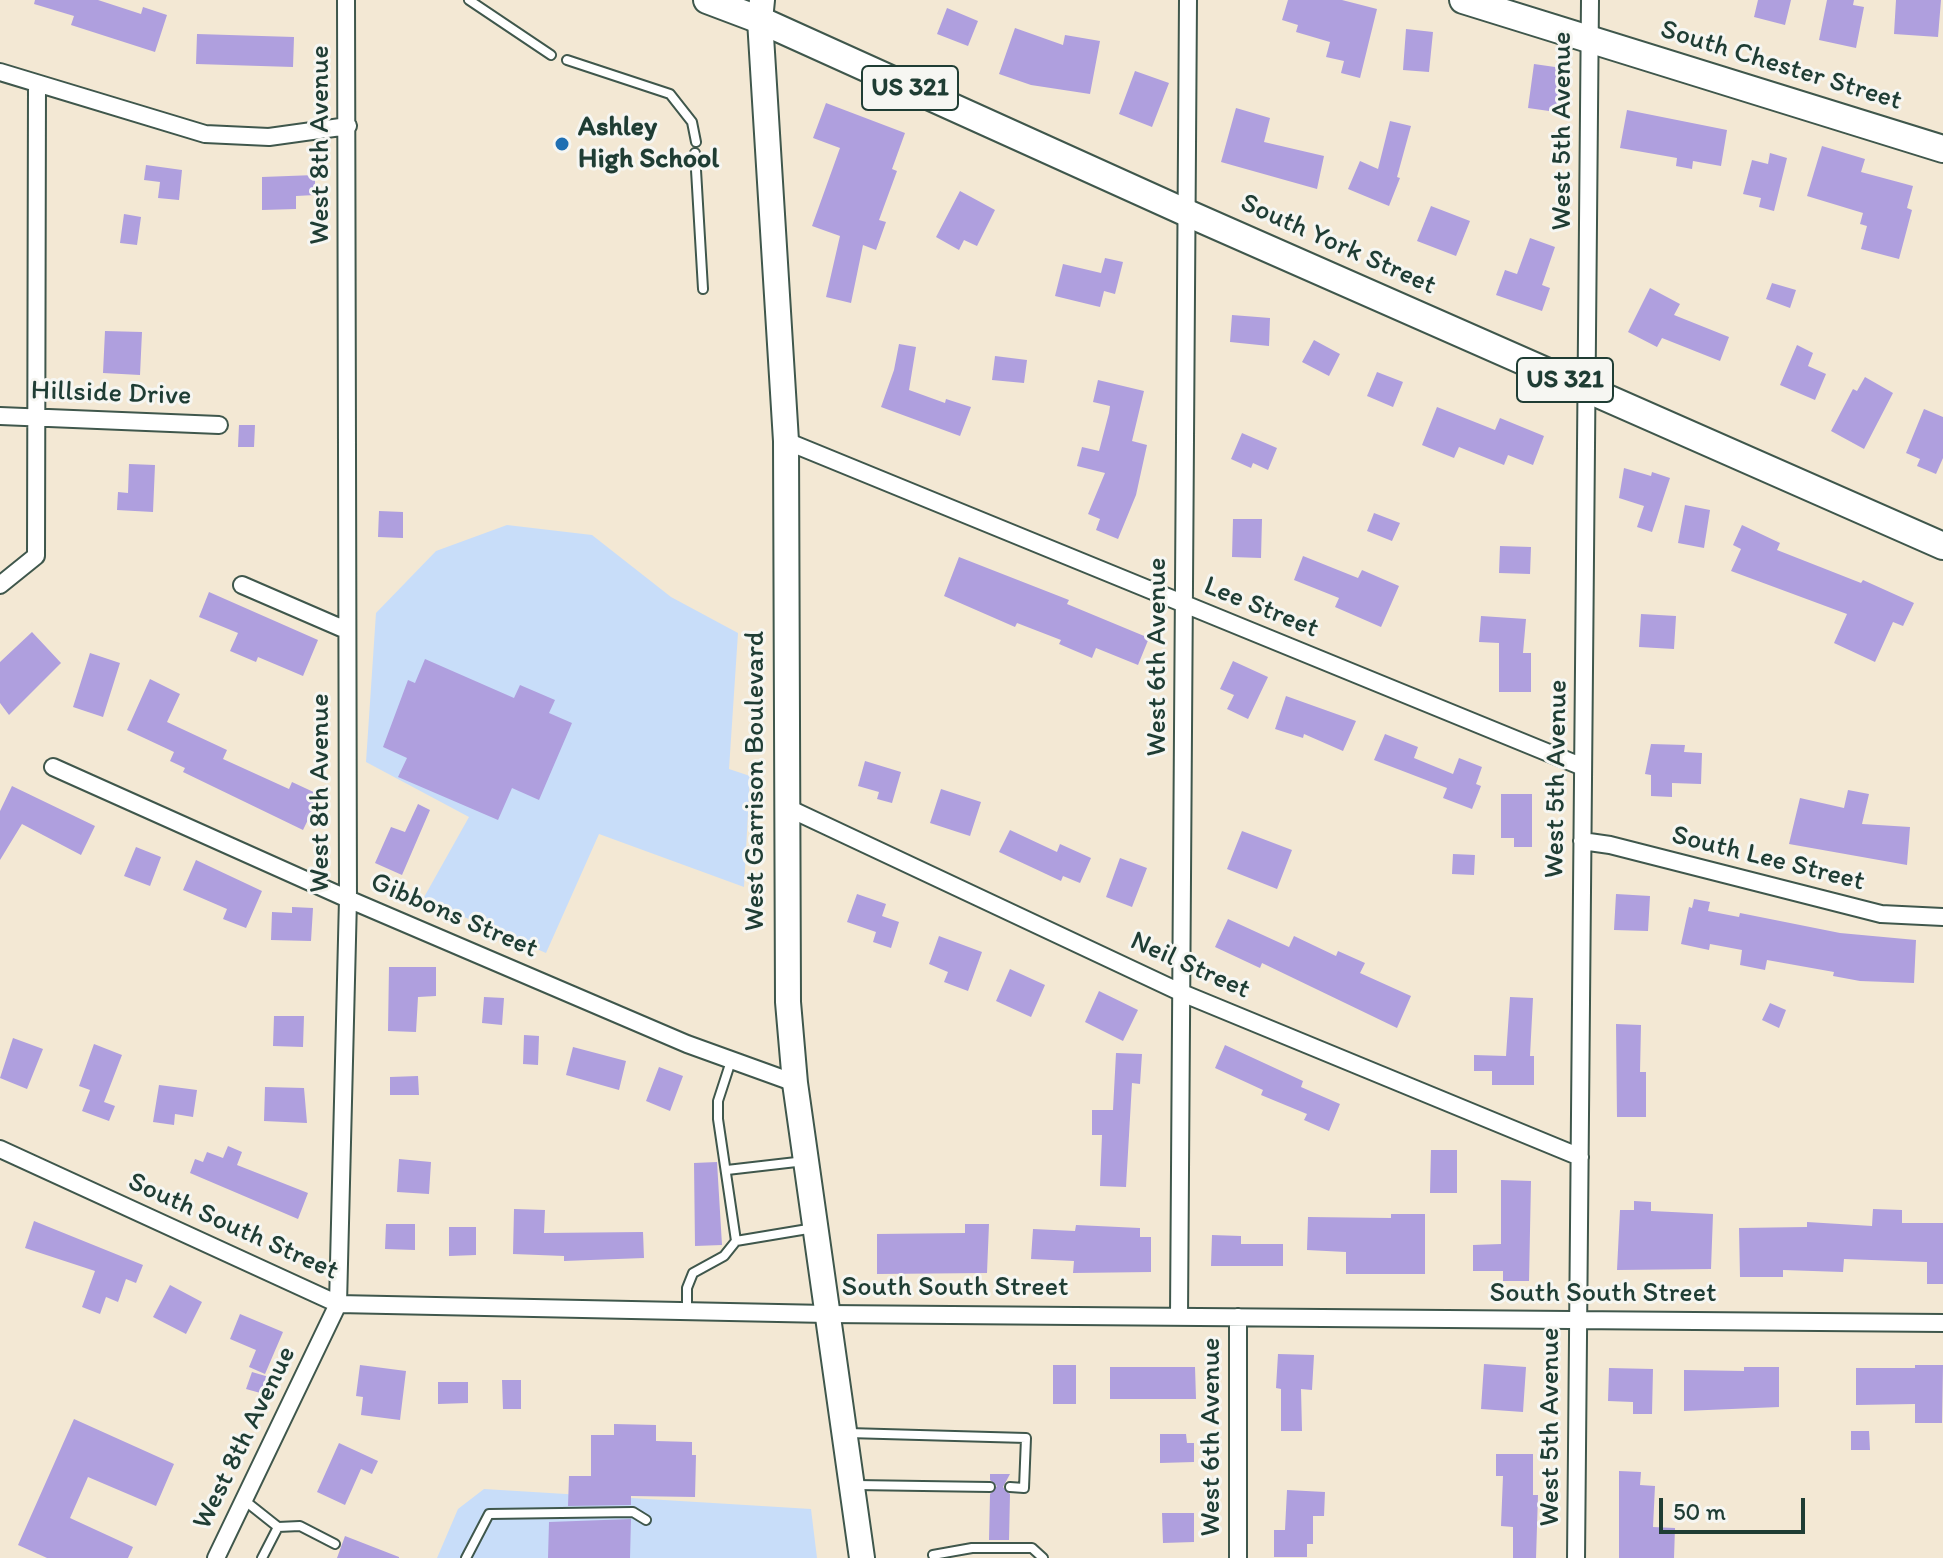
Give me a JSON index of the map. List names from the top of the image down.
{
  "streets": {
    "main road": [
      "South Chester Street",
      "US 321",
      "South York Street",
      "West Garrison Boulevard"
    ],
    "street": [
      "West 5th Avenue",
      "West 8th Avenue",
      "Hillside Drive",
      "Lee Street",
      "West 6th Avenue",
      "South Lee Street",
      "Gibbons Street",
      "Neil Street",
      "South South Street"
    ]
  },
  "crossings": [
    ["South Chester Street", "West 5th Avenue"],
    ["West 5th Avenue", "South York Street"],
    ["West 5th Avenue", "Lee Street"],
    ["West 5th Avenue", "South Lee Street"],
    ["West 5th Avenue", "Neil Street"],
    ["West 5th Avenue", "South South Street"],
    ["West 8th Avenue", "Gibbons Street"],
    ["West 8th Avenue", "South South Street"],
    ["South York Street", "West 6th Avenue"],
    ["South York Street", "West Garrison Boulevard"],
    ["Lee Street", "West 6th Avenue"],
    ["Lee Street", "West Garrison Boulevard"],
    ["West 6th Avenue", "Neil Street"],
    ["West 6th Avenue", "South South Street"],
    ["West Garrison Boulevard", "Gibbons Street"],
    ["West Garrison Boulevard", "Neil Street"],
    ["West Garrison Boulevard", "South South Street"]
  ],
  "places": ["Ashley High School"],
  "scale_bar": "50 m"
}
